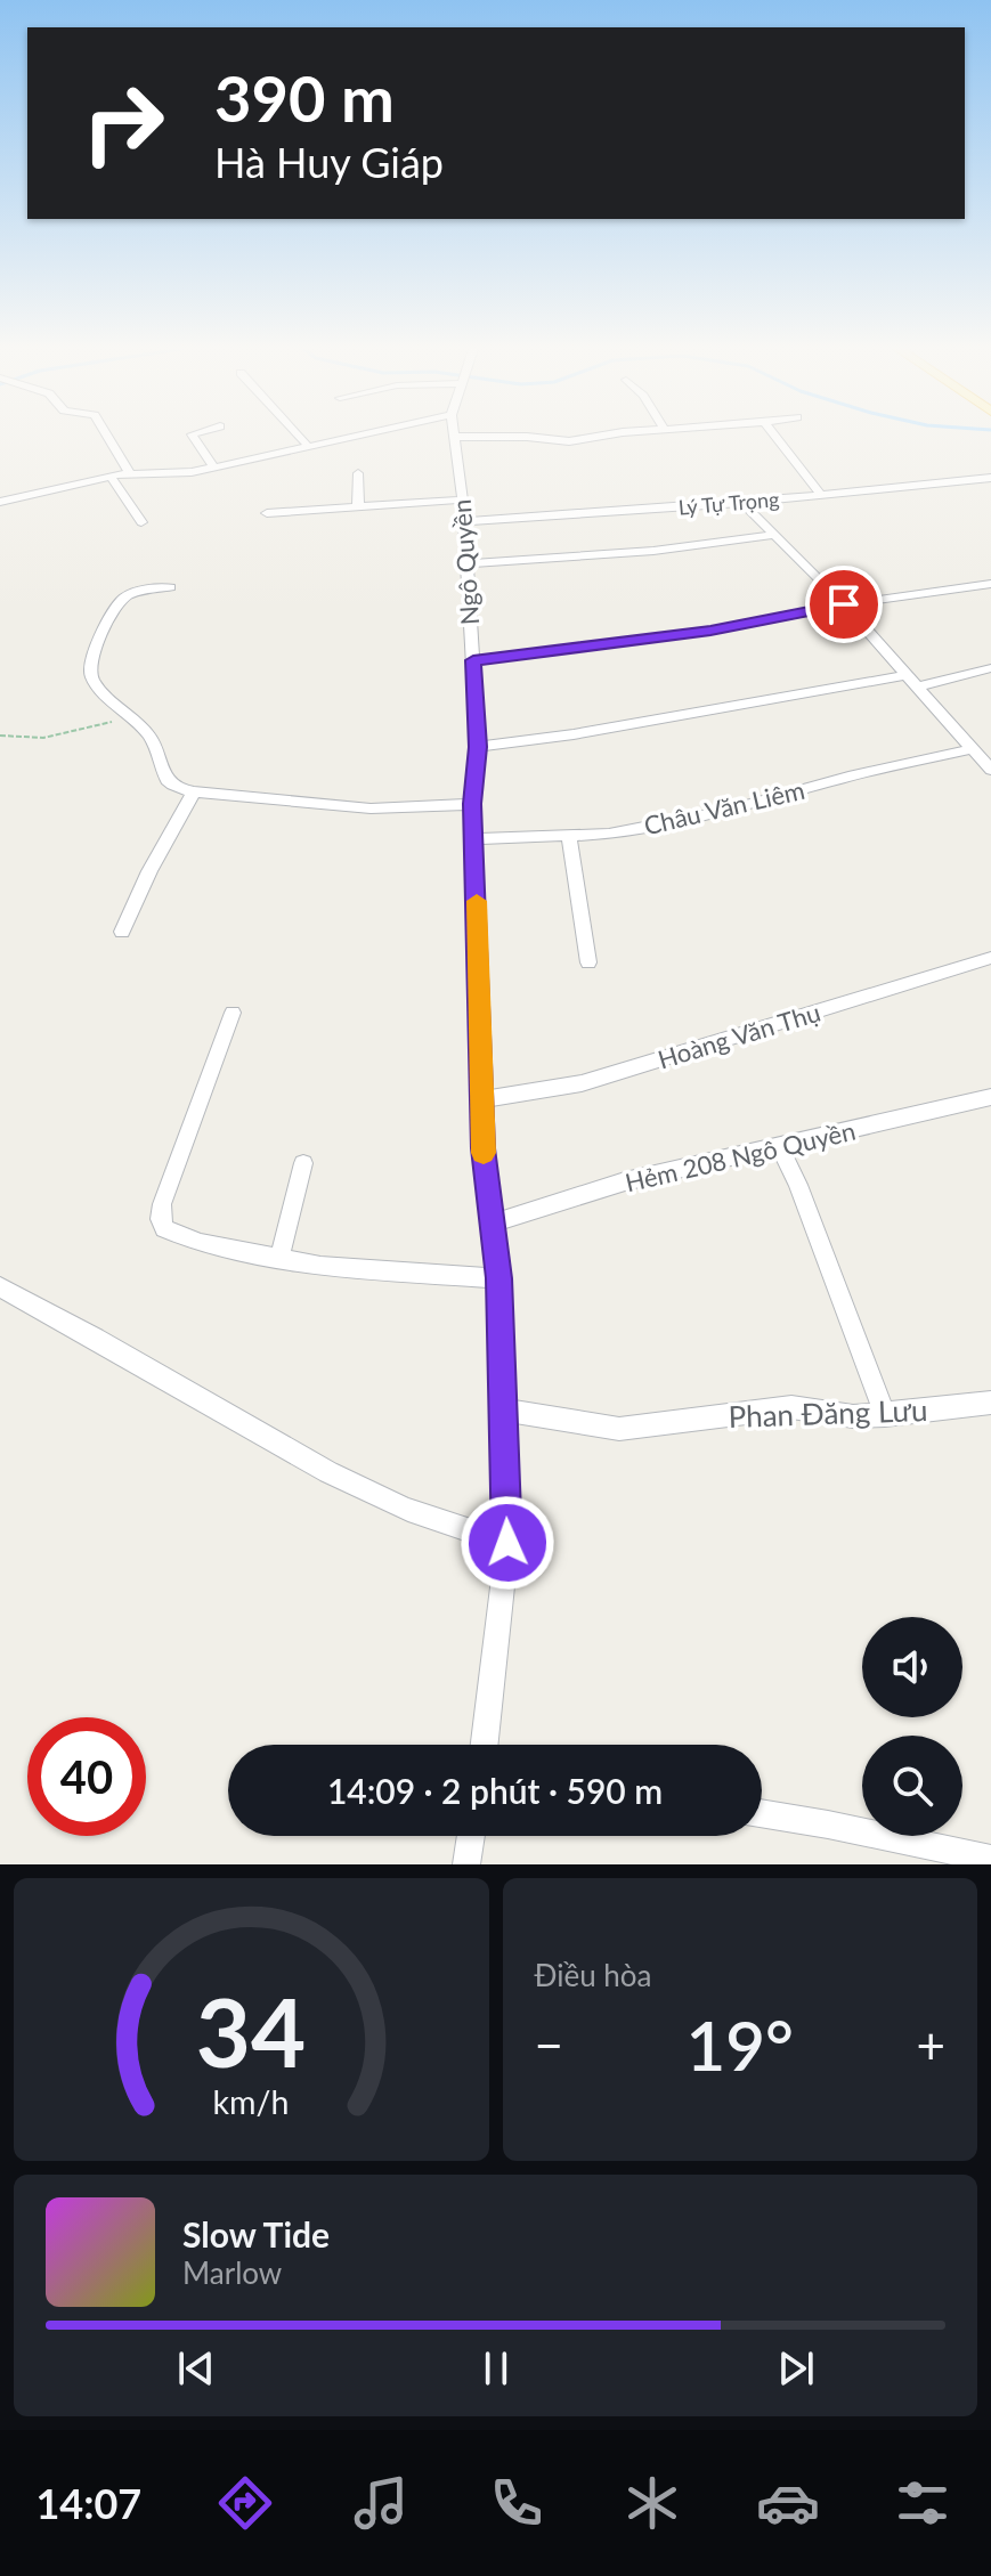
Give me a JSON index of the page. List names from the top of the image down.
{
  "streets": {
    "street": [
      "Lý Tự Trọng",
      "Ngô Quyền",
      "Châu Văn Liêm",
      "Hoàng Văn Thụ",
      "Hẻm 208 Ngô Quyền",
      "Phan Đăng Lưu"
    ]
  },
  "crossings": [
    ["Lý Tự Trọng", "Ngô Quyền"],
    ["Ngô Quyền", "Châu Văn Liêm"],
    ["Ngô Quyền", "Hoàng Văn Thụ"],
    ["Ngô Quyền", "Hẻm 208 Ngô Quyền"],
    ["Ngô Quyền", "Phan Đăng Lưu"]
  ],
  "page": {
    "turn": ["390 m", "Hà Huy Giáp"],
    "limit": "40",
    "trip": "14:09 · 2 phút · 590 m",
    "tile": "Điều hòa",
    "heat": ["−", "19°", "+"],
    "song": ["Slow Tide", "Marlow"],
    "tabs": "14:07",
    "gauge": ["34", "km/h"]
  }
}
